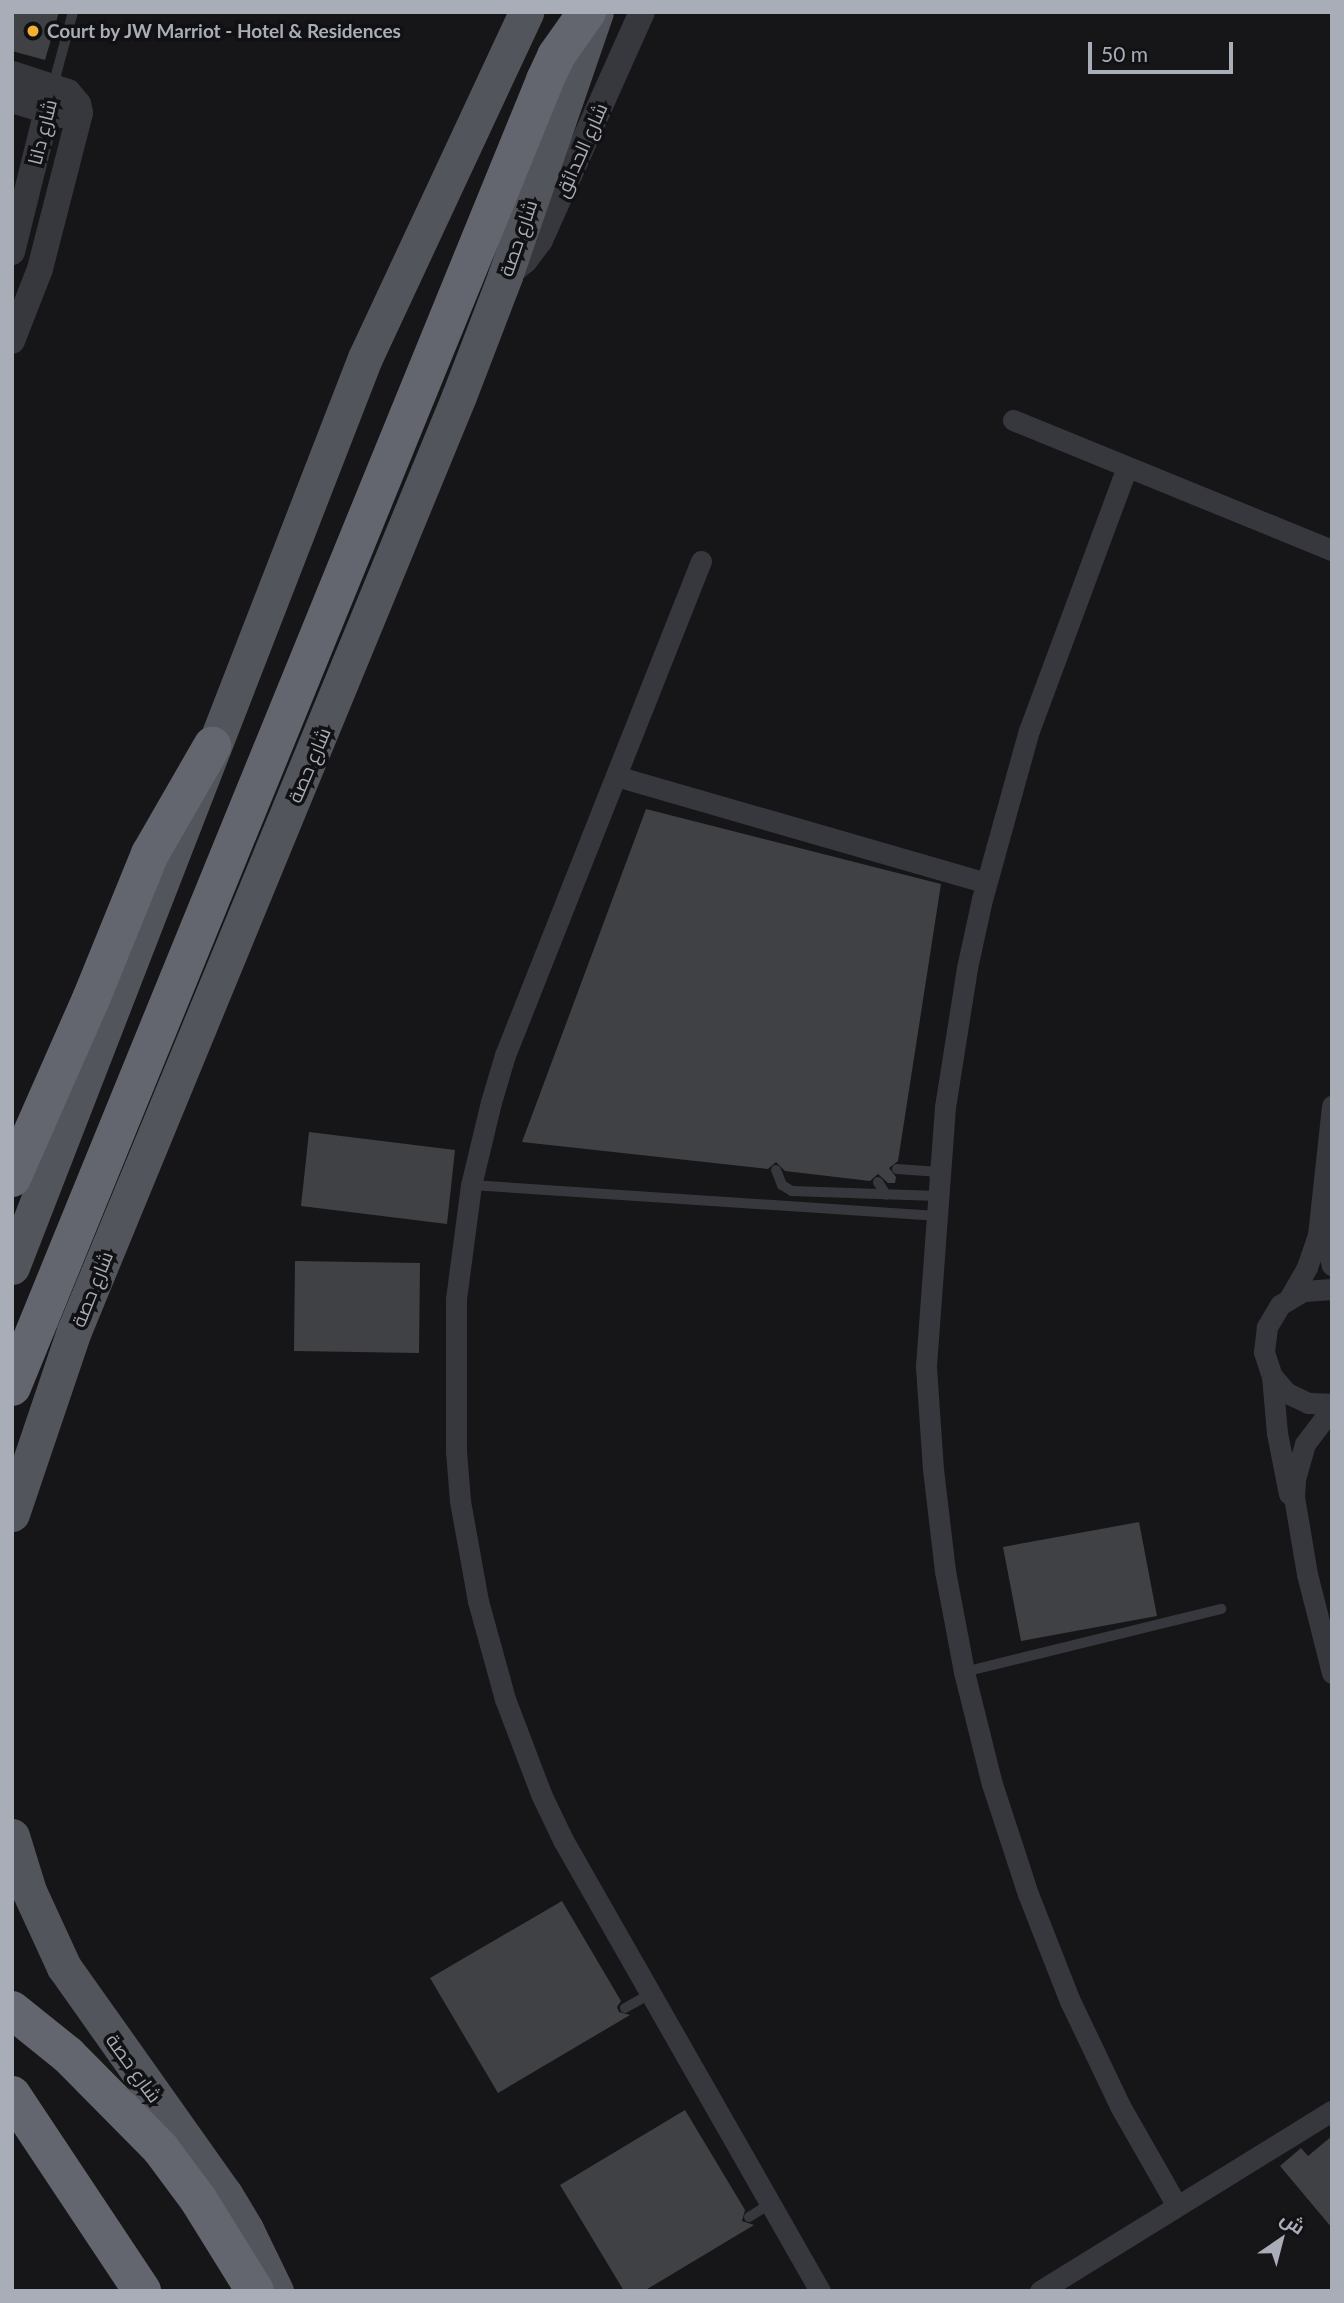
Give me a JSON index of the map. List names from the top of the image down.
{
  "streets": {
    "main road": ["شارع حصة"],
    "street": ["شارع دانا", "شارع الحدائق"]
  },
  "crossings": [
    ["شارع الحدائق", "شارع حصة"]
  ],
  "places": ["Court by JW Marriot - Hotel & Residences"],
  "scale_bar": "50 m",
  "north": "top right"
}
